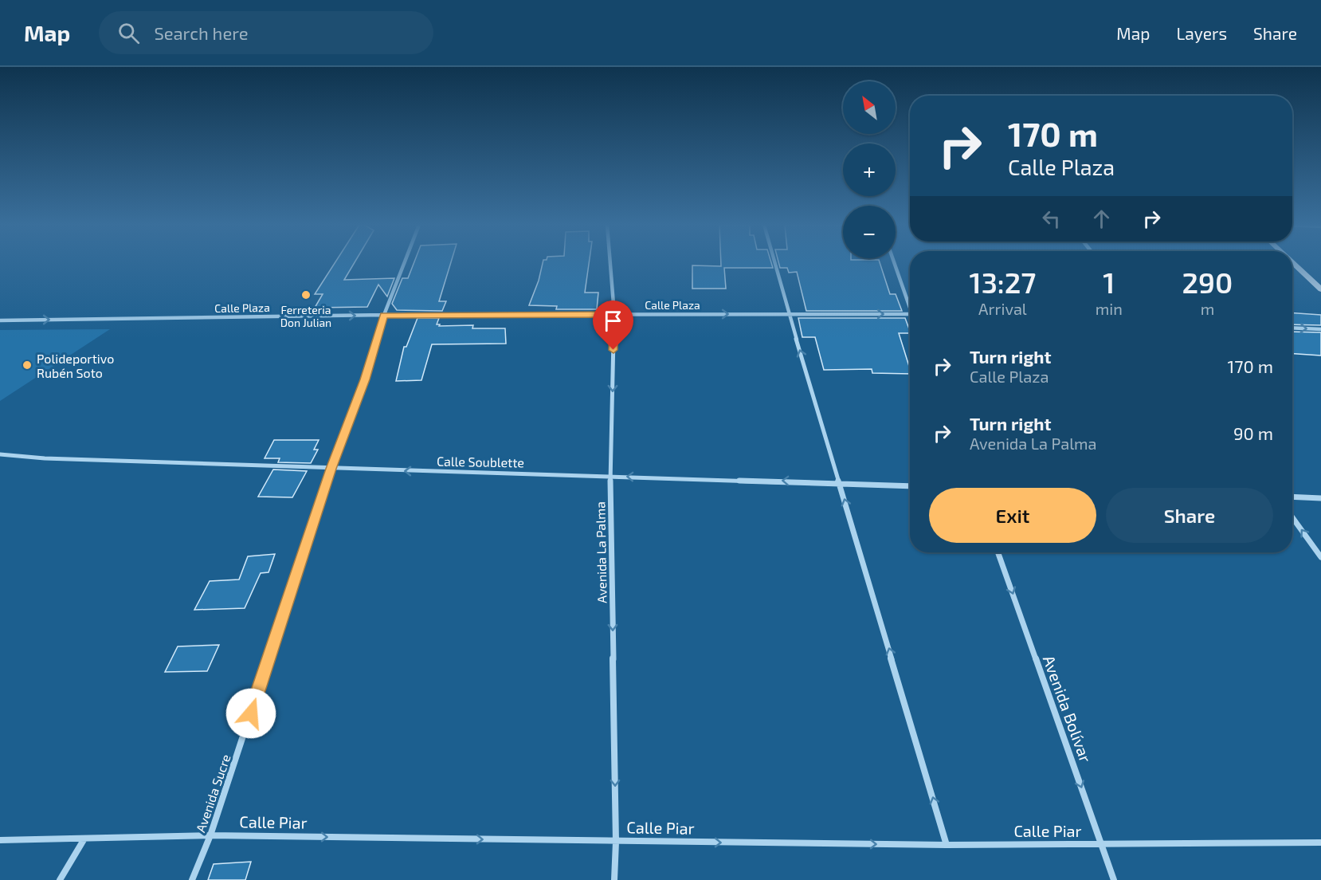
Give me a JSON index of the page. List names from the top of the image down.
{
  "streets": {
    "street": [
      "Calle Plaza",
      "Calle Soublette",
      "Avenida La Palma",
      "Avenida Bolívar",
      "Avenida Sucre",
      "Calle Piar"
    ]
  },
  "crossings": [
    ["Calle Plaza", "Avenida La Palma"],
    ["Calle Plaza", "Avenida Sucre"],
    ["Calle Soublette", "Avenida La Palma"],
    ["Calle Soublette", "Avenida Sucre"],
    ["Avenida La Palma", "Calle Piar"],
    ["Avenida Bolívar", "Calle Piar"],
    ["Avenida Sucre", "Calle Piar"]
  ],
  "one_way": [
    "Calle Plaza",
    "Calle Soublette",
    "Avenida La Palma",
    "Avenida Bolívar",
    "Calle Piar"
  ],
  "places": ["Ferreteria Don Julian", "Polideportivo Rubén Soto"],
  "north": "top left",
  "page": {
    "header": "Map",
    "search": "Search here",
    "nav": ["Map", "Layers", "Share"],
    "map_buttons": ["+", "−"],
    "turn": ["170 m", "Calle Plaza"],
    "eta": [
      "13:27",
      "Arrival",
      "1",
      "min",
      "290",
      "m"
    ],
    "list": [
      {
        "name": "Turn right",
        "note": "Calle Plaza",
        "value": "170 m"
      },
      {
        "name": "Turn right",
        "note": "Avenida La Palma",
        "value": "90 m"
      }
    ],
    "buttons": ["Exit", "Share"]
  }
}
